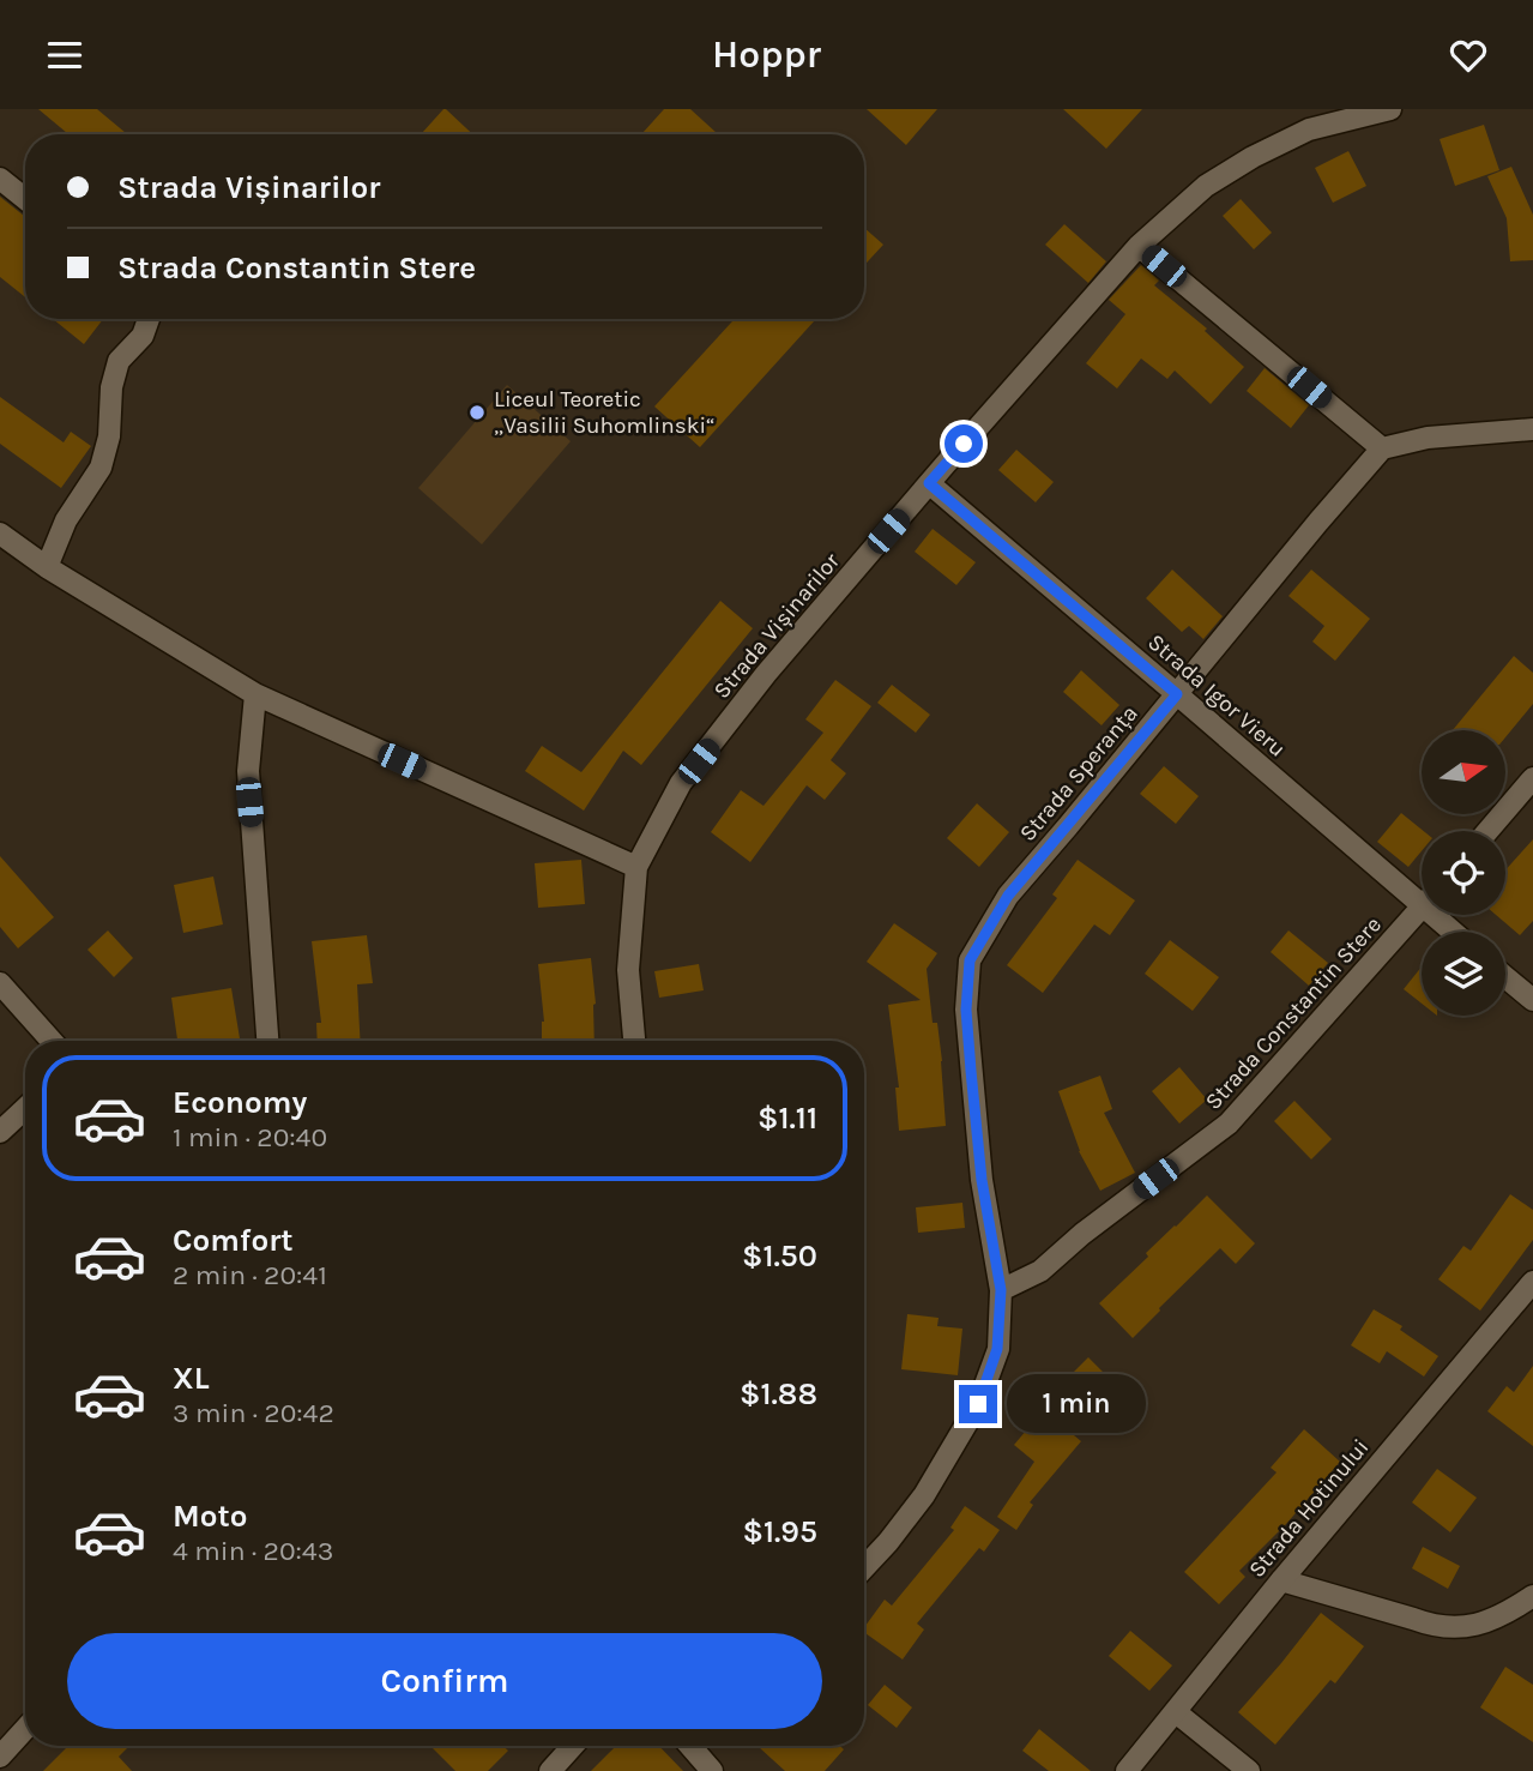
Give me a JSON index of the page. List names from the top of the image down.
{
  "streets": {
    "street": [
      "Strada Vișinarilor",
      "Strada Igor Vieru",
      "Strada Speranța",
      "Strada Constantin Stere",
      "Strada Hotinului"
    ]
  },
  "crossings": [
    ["Strada Vișinarilor", "Strada Igor Vieru"],
    ["Strada Igor Vieru", "Strada Speranța"],
    ["Strada Speranța", "Strada Constantin Stere"]
  ],
  "places": ["Liceul Teoretic „Vasilii Suhomlinski“"],
  "north": "right",
  "page": {
    "header": "Hoppr",
    "banner": ["Strada Vișinarilor", "Strada Constantin Stere"],
    "list": [
      {
        "name": "Economy",
        "note": "1 min · 20:40",
        "value": "$1.11"
      },
      {
        "name": "Comfort",
        "note": "2 min · 20:41",
        "value": "$1.50"
      },
      {
        "name": "XL",
        "note": "3 min · 20:42",
        "value": "$1.88"
      },
      {
        "name": "Moto",
        "note": "4 min · 20:43",
        "value": "$1.95"
      }
    ],
    "bubble": "1 min",
    "buttons": "Confirm"
  }
}
